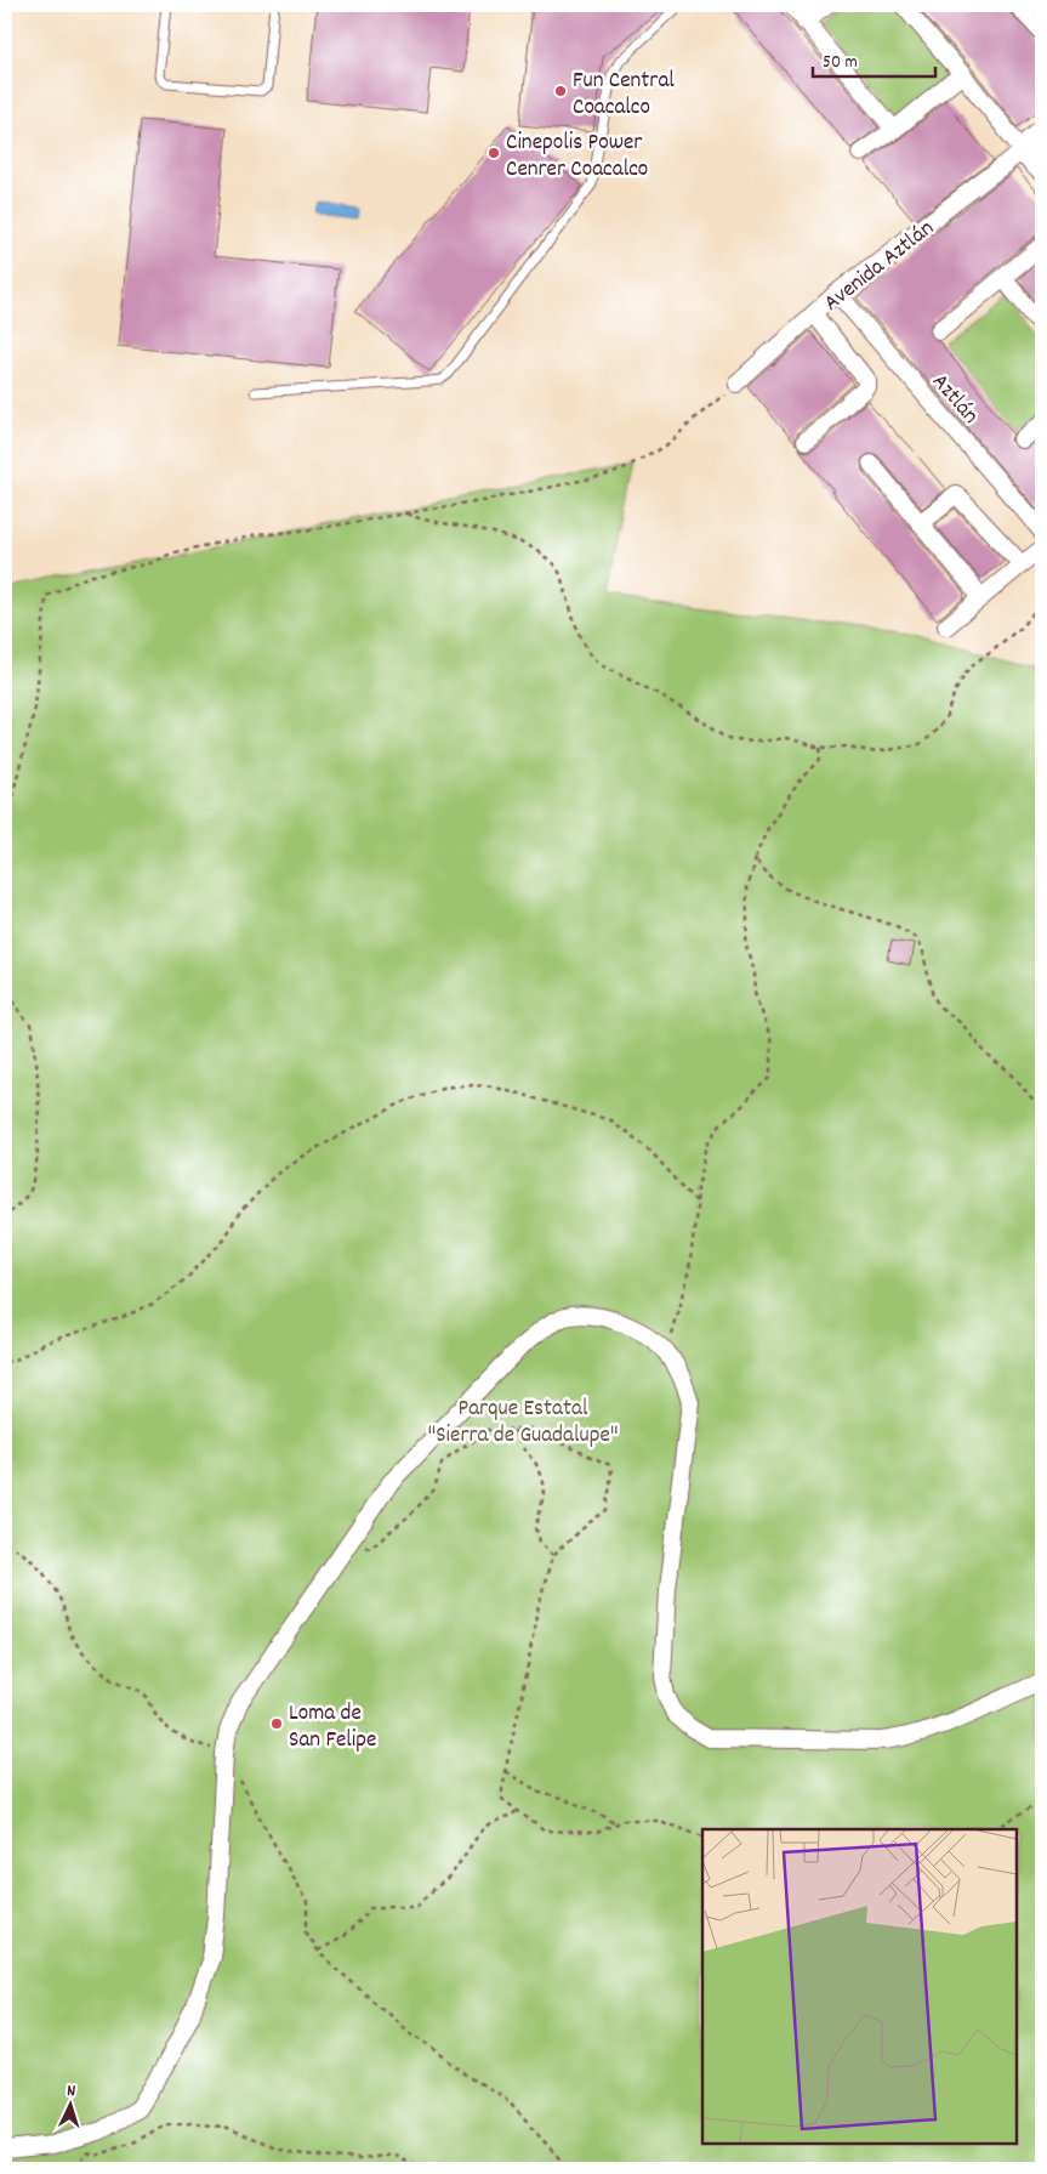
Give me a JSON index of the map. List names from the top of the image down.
{
  "streets": {
    "street": ["Avenida Aztlán", "Aztlán"]
  },
  "crossings": [
    ["Avenida Aztlán", "Aztlán"]
  ],
  "parks": ["Parque Estatal \"Sierra de Guadalupe\""],
  "places": ["Fun Central Coacalco", "Cinepolis Power Cenrer Coacalco", "Loma de San Felipe"],
  "scale_bar": "50 m",
  "north": "top"
}
